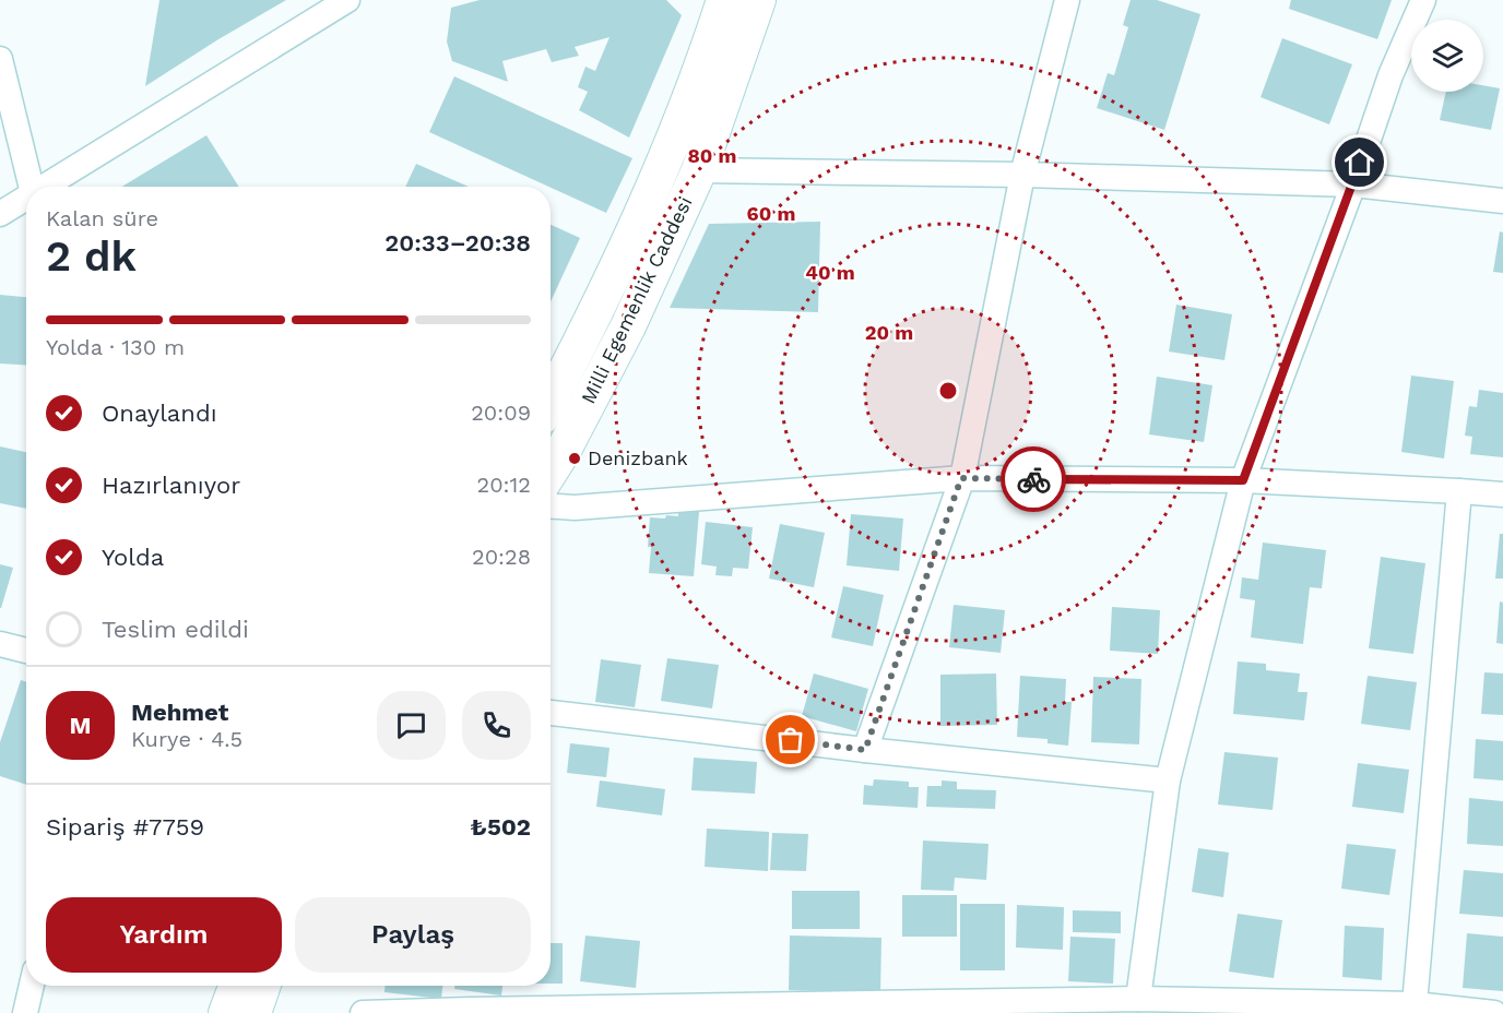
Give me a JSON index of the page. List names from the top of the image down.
{
  "streets": {
    "street": ["Milli Egemenlik Caddesi"]
  },
  "places": ["Denizbank"],
  "page": {
    "heading": ["2 dk", "Kalan süre", "20:33–20:38"],
    "panel": [
      "Mehmet",
      "Kurye · 4.5",
      "Sipariş #7759",
      "₺502"
    ],
    "bar": "Yolda · 130 m",
    "list": [
      ["Onaylandı", "20:09"],
      ["Hazırlanıyor", "20:12"],
      ["Yolda", "20:28"],
      "Teslim edildi"
    ],
    "round": "M",
    "buttons": ["Yardım", "Paylaş"]
  },
  "rings": [
    "80 m",
    "60 m",
    "40 m",
    "20 m"
  ]
}
